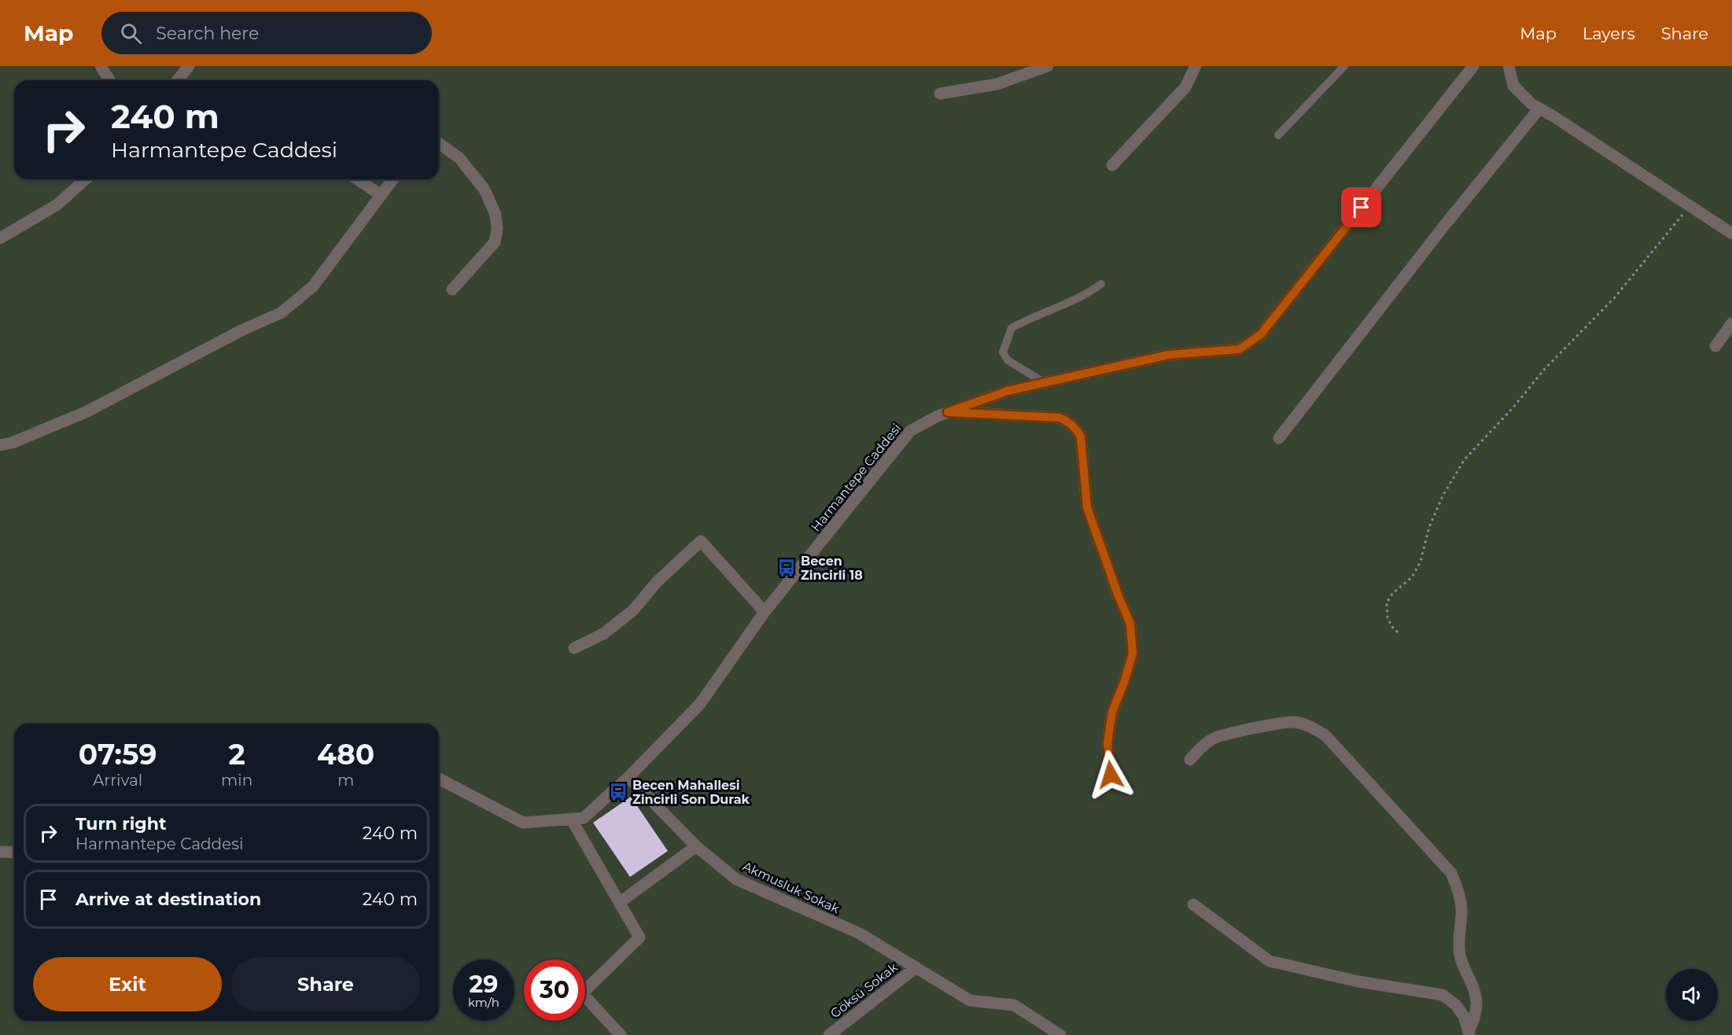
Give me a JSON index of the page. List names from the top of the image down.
{
  "streets": {
    "street": ["Harmantepe Caddesi", "Akmusluk Sokak", "Göksü Sokak"]
  },
  "crossings": [
    ["Harmantepe Caddesi", "Akmusluk Sokak"],
    ["Akmusluk Sokak", "Göksü Sokak"]
  ],
  "places": {
    "bus stop": ["Becen Zincirli 18", "Becen Mahallesi Zincirli Son Durak"]
  },
  "page": {
    "header": "Map",
    "search": "Search here",
    "nav": ["Map", "Layers", "Share"],
    "turn": ["240 m", "Harmantepe Caddesi"],
    "eta": [
      "07:59",
      "Arrival",
      "2",
      "min",
      "480",
      "m"
    ],
    "list": [
      {
        "name": "Turn right",
        "note": "Harmantepe Caddesi",
        "value": "240 m"
      },
      {
        "name": "Arrive at destination",
        "value": "240 m"
      }
    ],
    "buttons": ["Exit", "Share"],
    "speed": "29 km/h",
    "limit": "30"
  }
}
